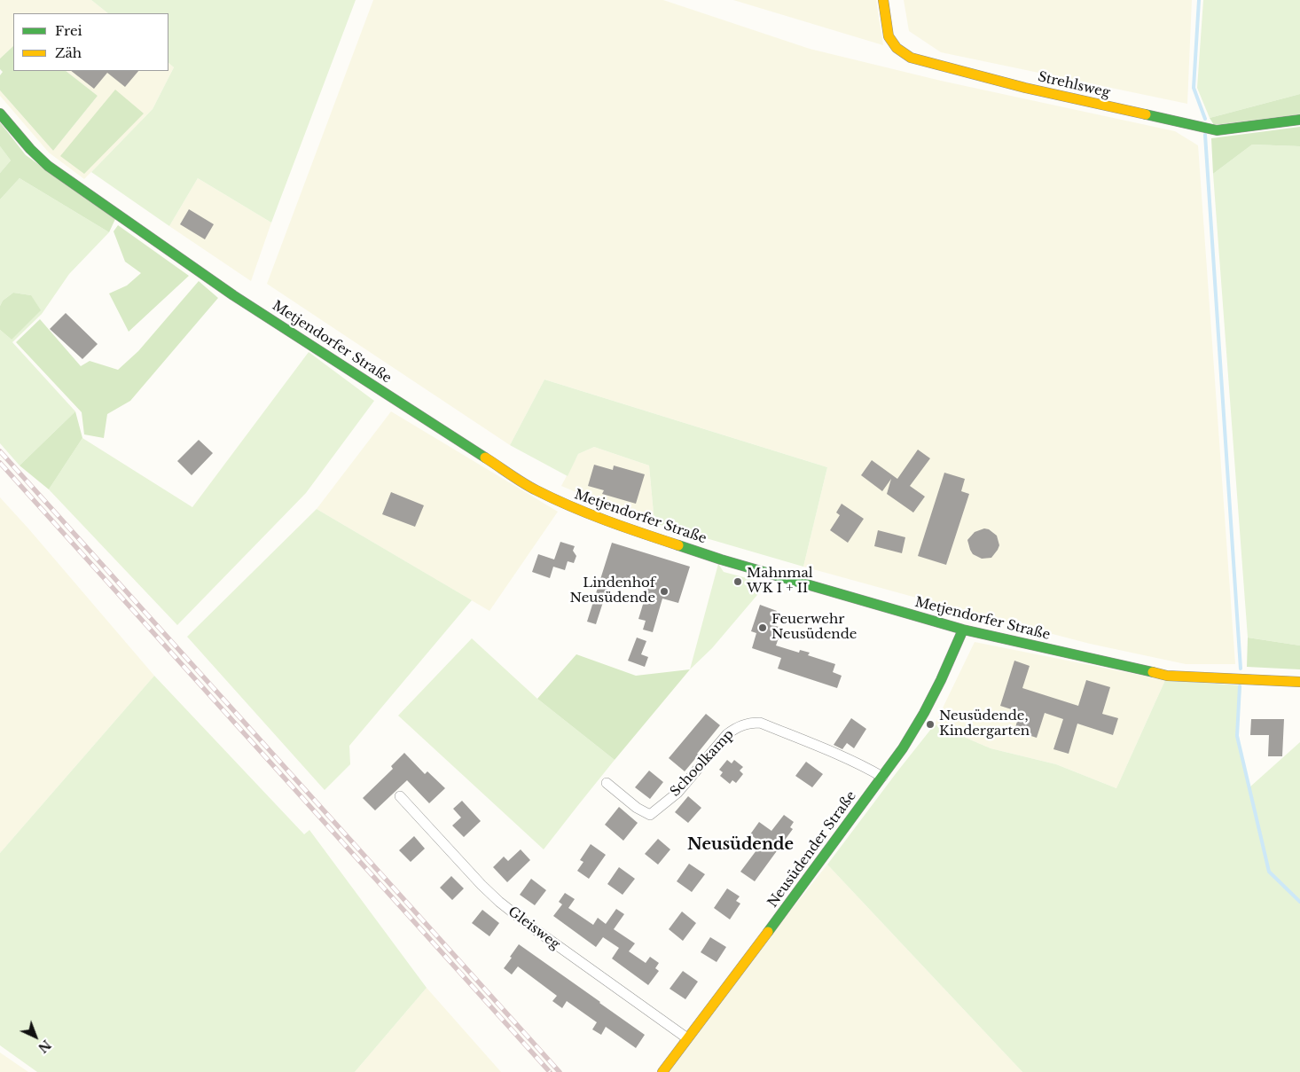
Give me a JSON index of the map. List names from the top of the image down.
{
  "streets": {
    "street": [
      "Strehlsweg",
      "Metjendorfer Straße",
      "Schoolkamp",
      "Neusüdender Straße",
      "Gleisweg"
    ]
  },
  "crossings": [
    ["Metjendorfer Straße", "Neusüdender Straße"],
    ["Schoolkamp", "Neusüdender Straße"],
    ["Neusüdender Straße", "Gleisweg"]
  ],
  "districts": ["Neusüdende"],
  "places": [
    "Mahnmal WK I + II",
    "Lindenhof Neusüdende",
    "Feuerwehr Neusüdende",
    "Neusüdende, Kindergarten"
  ],
  "legend": ["Frei", "Zäh"],
  "north": "bottom right"
}
